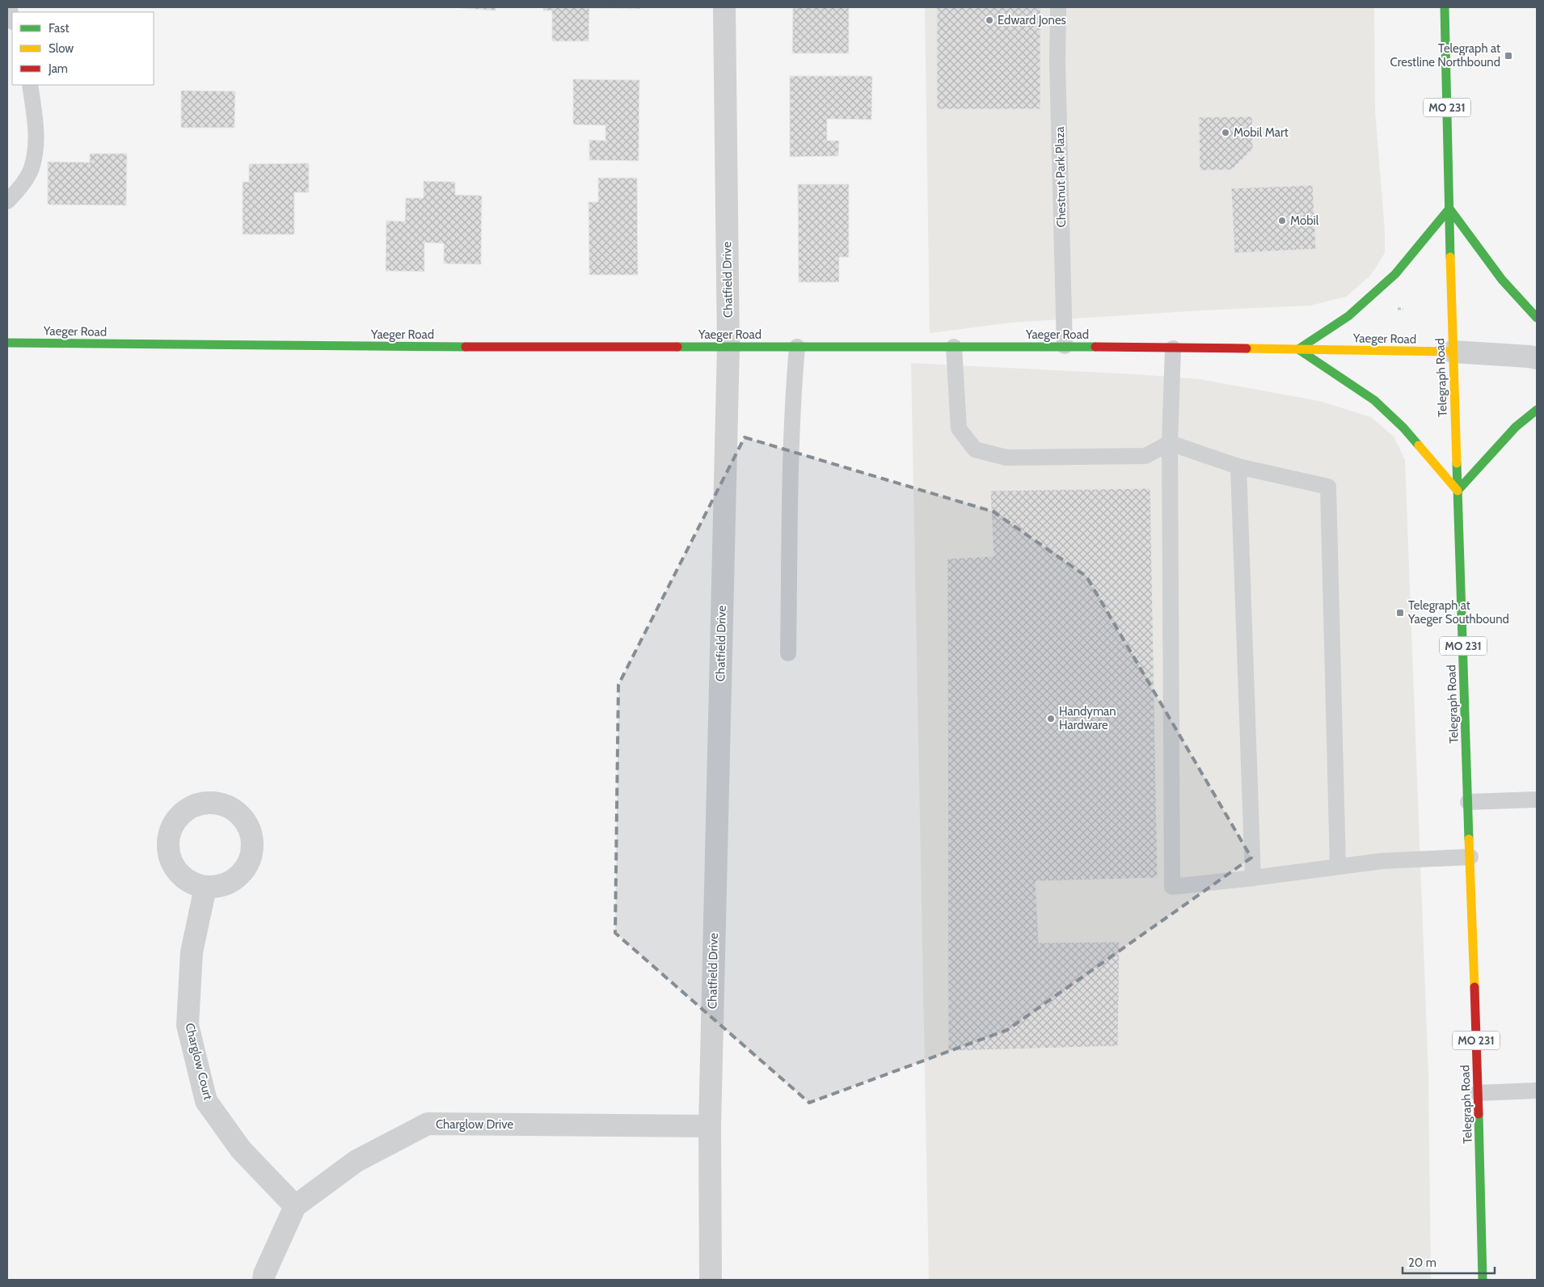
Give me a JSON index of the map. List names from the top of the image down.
{
  "streets": {
    "main road": ["MO 231", "Yaeger Road", "Telegraph Road"],
    "street": ["Chatfield Drive", "Charglow Court", "Charglow Drive"],
    "lane": ["Chestnut Park Plaza"]
  },
  "crossings": [
    ["Chestnut Park Plaza", "Yaeger Road"],
    ["Chatfield Drive", "Yaeger Road"],
    ["Chatfield Drive", "Charglow Drive"],
    ["Yaeger Road", "Telegraph Road"],
    ["Charglow Court", "Charglow Drive"]
  ],
  "places": {
    "other": [
      "Edward Jones",
      "Mobil Mart",
      "Mobil",
      "Handyman Hardware"
    ],
    "transit": ["Telegraph at Crestline Northbound", "Telegraph at Yaeger Southbound"]
  },
  "legend": ["Fast", "Slow", "Jam"],
  "scale_bar": "20 m"
}
